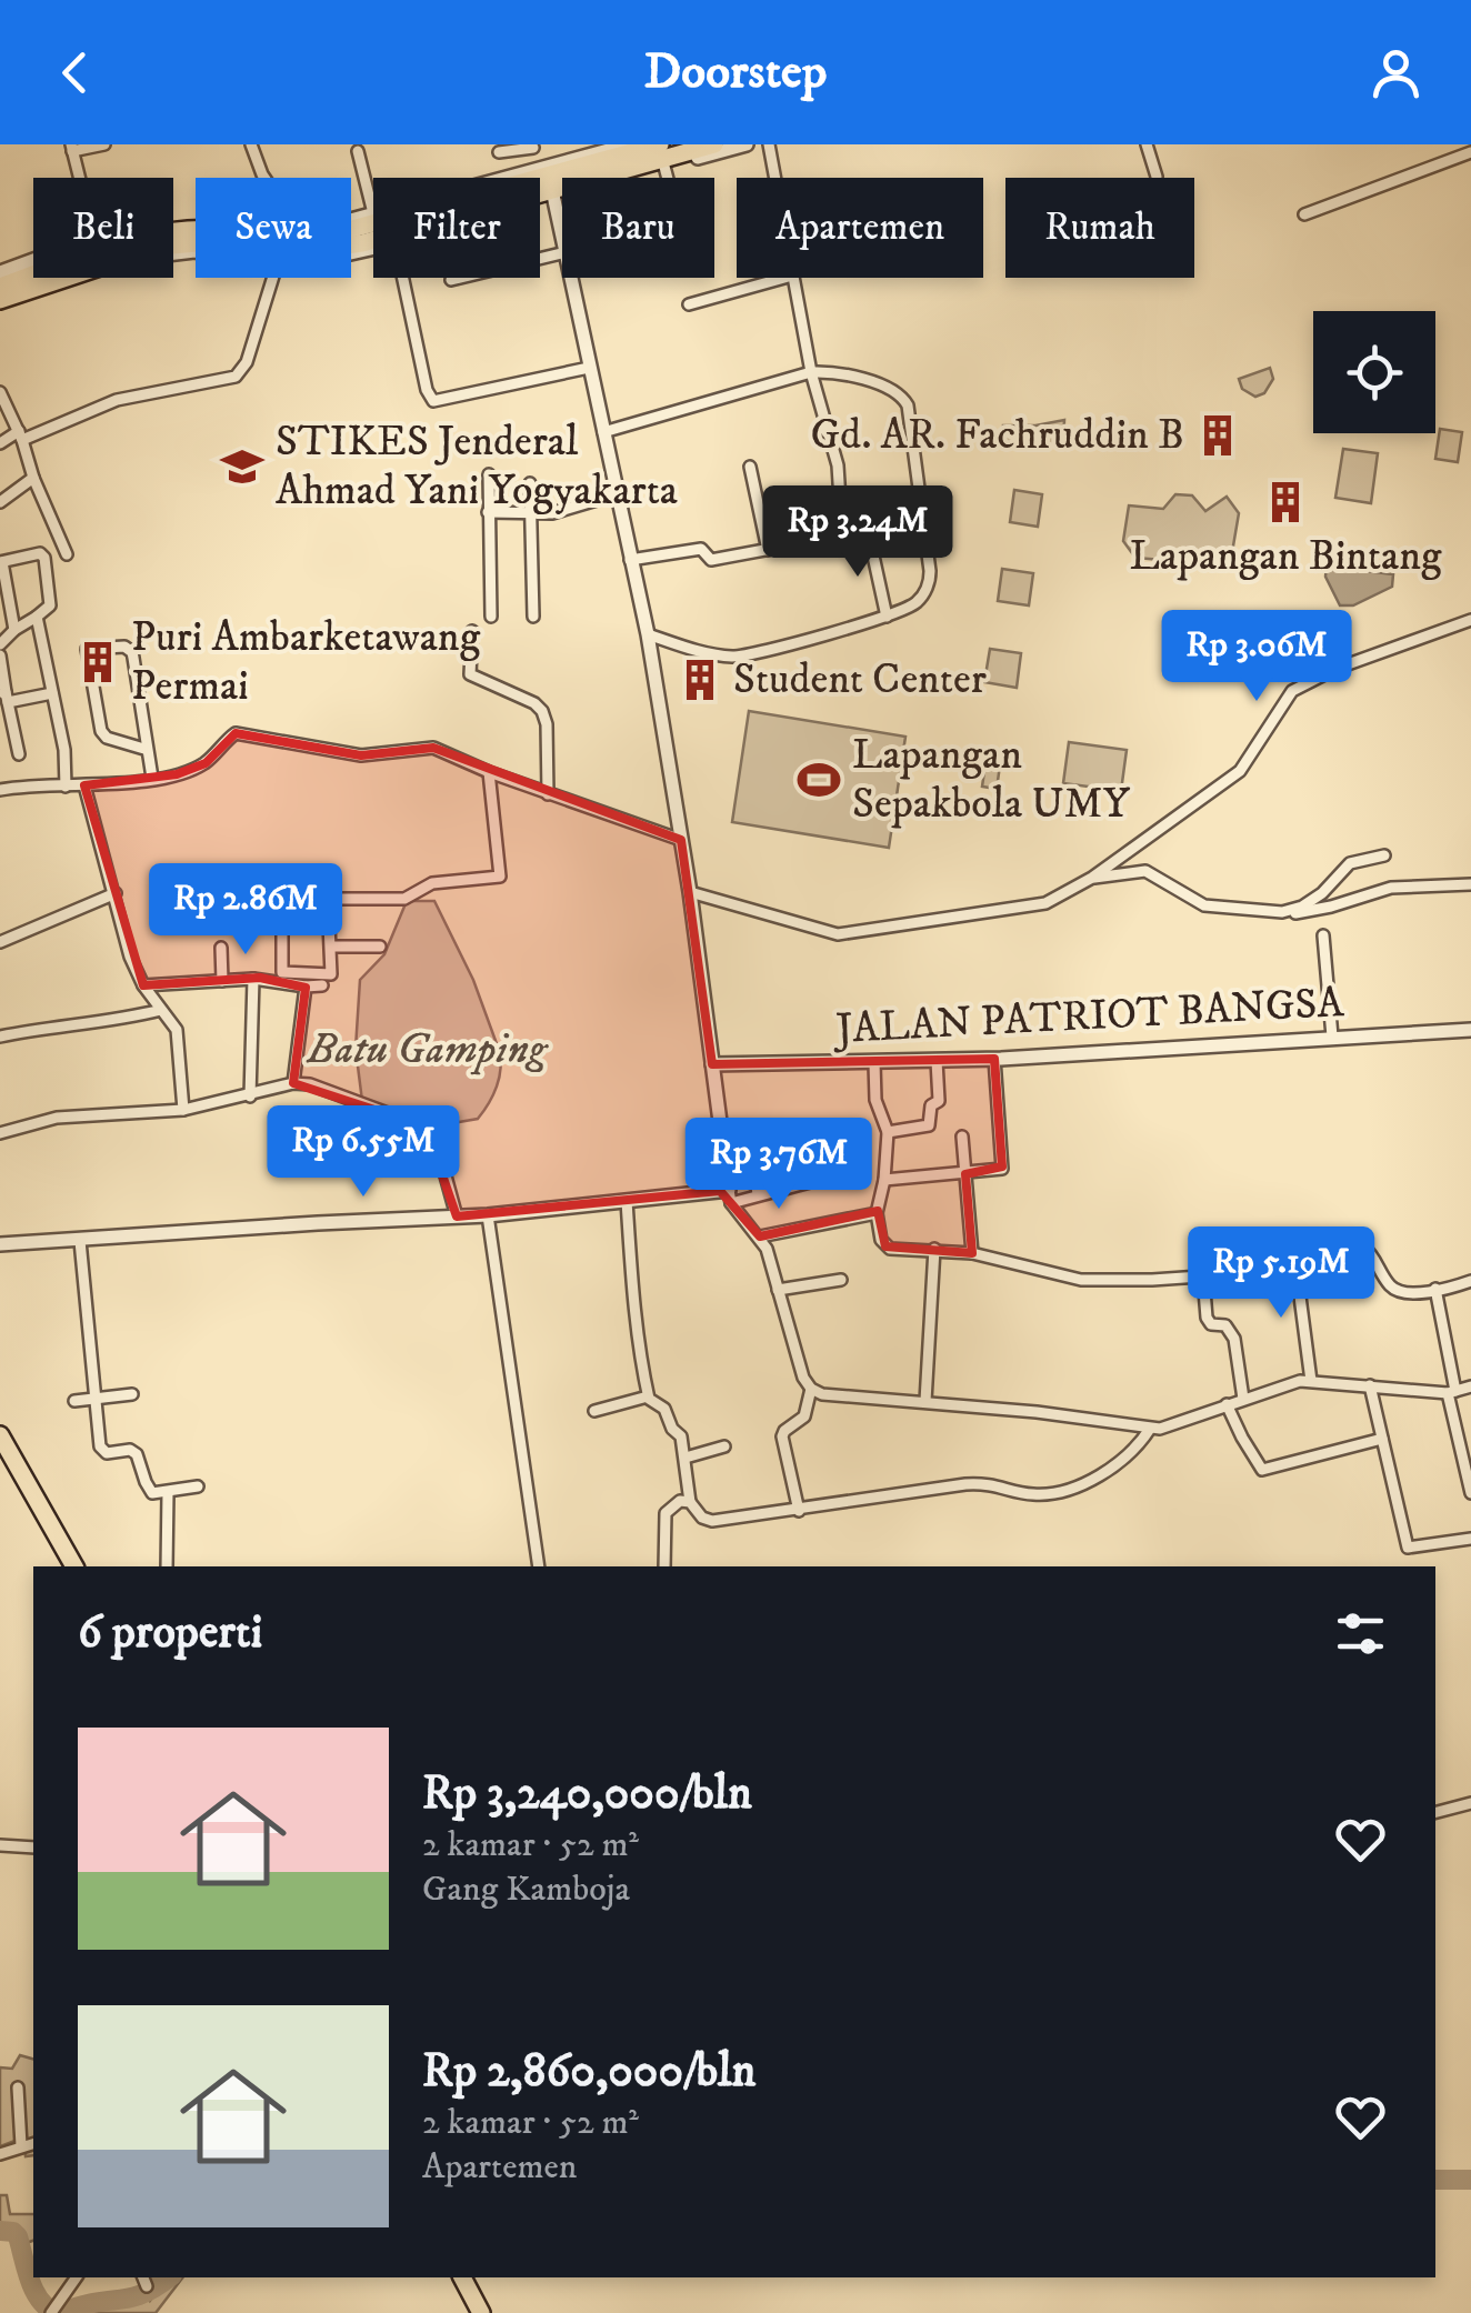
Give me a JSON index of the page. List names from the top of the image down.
{
  "streets": {
    "street": ["JALAN PATRIOT BANGSA"]
  },
  "parks": ["Batu Gamping"],
  "places": {
    "building": [
      "Gd. AR. Fachruddin B",
      "Lapangan Bintang",
      "Puri Ambarketawang Permai",
      "Student Center"
    ],
    "school or university": ["STIKES Jenderal Ahmad Yani Yogyakarta"],
    "sports": ["Lapangan Sepakbola UMY"]
  },
  "page": {
    "header": "Doorstep",
    "chip": [
      "Beli",
      "Sewa",
      "Filter",
      "Baru",
      "Apartemen",
      "Rumah"
    ],
    "price": [
      "Rp 3.24M",
      "Rp 3.06M",
      "Rp 2.86M",
      "Rp 6.55M",
      "Rp 3.76M",
      "Rp 5.19M"
    ],
    "heading": "6 properti",
    "list": [
      {
        "name": "Rp 3,240,000/bln",
        "note": "2 kamar · 52 m² · Gang Kamboja"
      },
      {
        "name": "Rp 2,860,000/bln",
        "note": "2 kamar · 52 m² · Apartemen"
      }
    ]
  }
}
